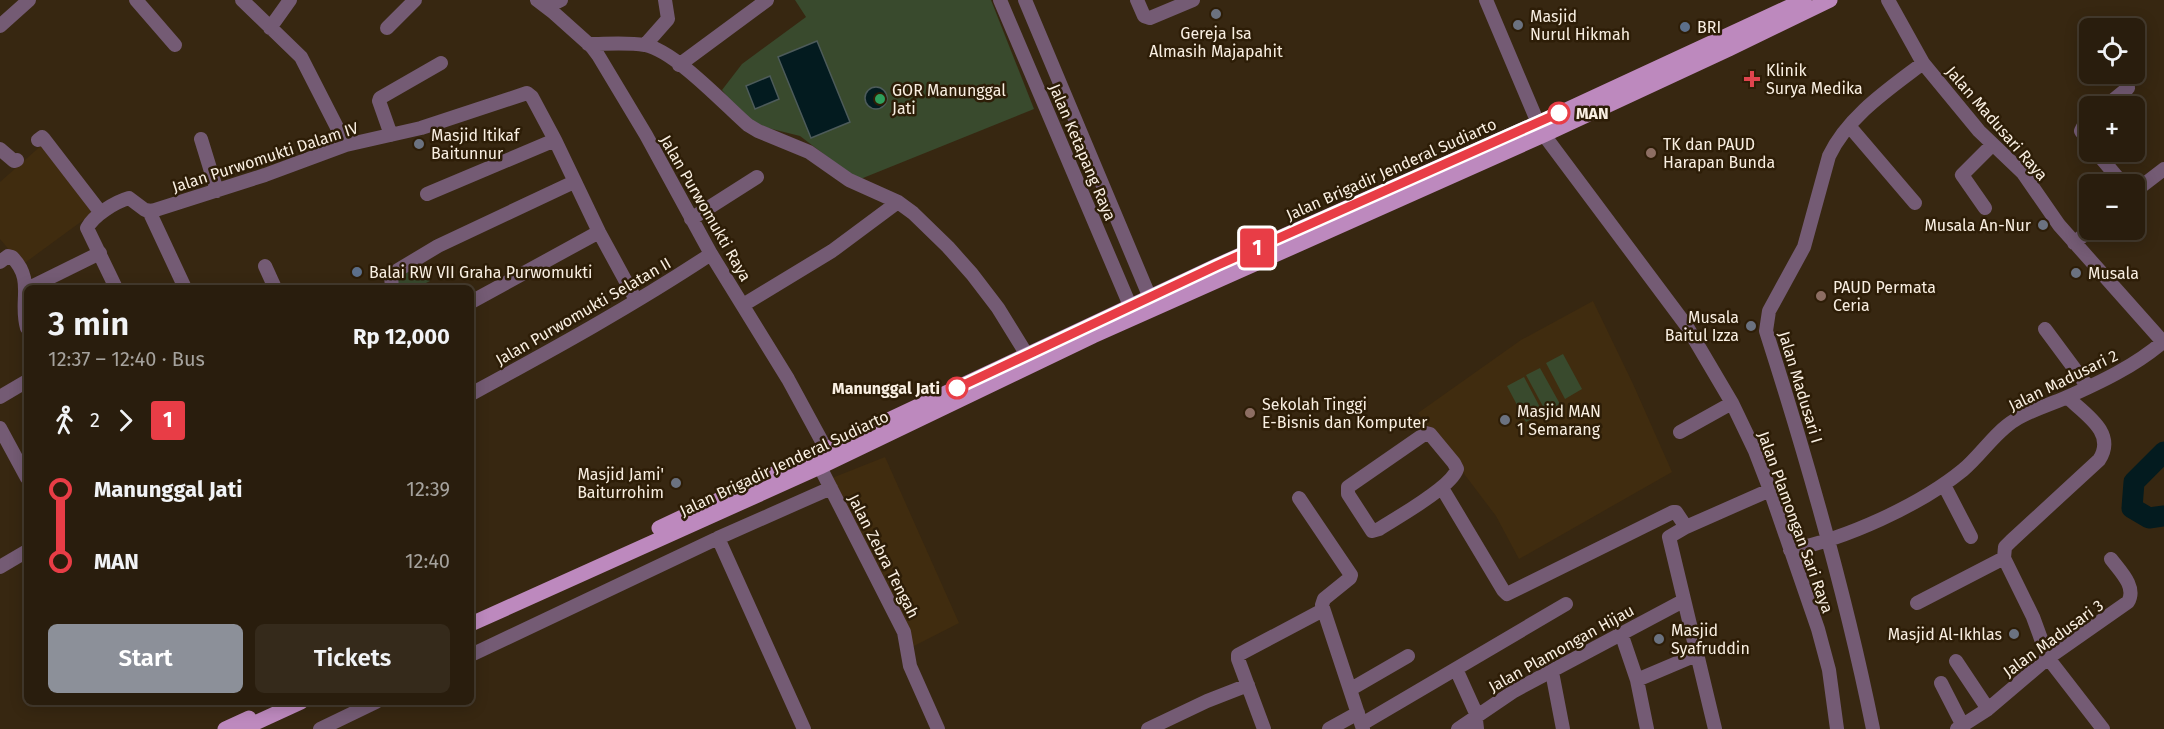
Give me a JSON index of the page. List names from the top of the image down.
{
  "streets": {
    "main road": ["Jalan Brigadir Jenderal Sudiarto"],
    "street": [
      "Jalan Madusari Raya",
      "Jalan Ketapang Raya",
      "Jalan Purwomukti Dalam IV",
      "Jalan Purwomukti Raya",
      "Jalan Purwomukti Selatan II",
      "Jalan Madusari 2",
      "Jalan Madusari I",
      "Jalan Plamongan Sari Raya",
      "Jalan Zebra Tengah",
      "Jalan Madusari 3",
      "Jalan Plamongan Hijau"
    ]
  },
  "crossings": [
    ["Jalan Madusari Raya", "Jalan Madusari 2"],
    ["Jalan Madusari Raya", "Jalan Madusari I"],
    ["Jalan Ketapang Raya", "Jalan Brigadir Jenderal Sudiarto"],
    ["Jalan Brigadir Jenderal Sudiarto", "Jalan Purwomukti Raya"],
    ["Jalan Brigadir Jenderal Sudiarto", "Jalan Plamongan Sari Raya"],
    ["Jalan Brigadir Jenderal Sudiarto", "Jalan Zebra Tengah"],
    ["Jalan Purwomukti Raya", "Jalan Purwomukti Selatan II"],
    ["Jalan Madusari 2", "Jalan Madusari I"],
    ["Jalan Madusari 2", "Jalan Plamongan Sari Raya"]
  ],
  "places": {
    "other": [
      "Gereja Isa Almasih Majapahit",
      "Masjid Nurul Hikmah",
      "BRI",
      "GOR Manunggal Jati",
      "MAN",
      "Masjid Itikaf Baitunnur",
      "TK dan PAUD Harapan Bunda",
      "Musala An-Nur",
      "Balai RW VII Graha Purwomukti",
      "Musala",
      "PAUD Permata Ceria",
      "Musala Baitul Izza",
      "Manunggal Jati",
      "Sekolah Tinggi E-Bisnis dan Komputer",
      "Masjid MAN 1 Semarang",
      "Masjid Jami' Baiturrohim",
      "Masjid Al-Ikhlas",
      "Masjid Syafruddin"
    ],
    "health": ["Klinik Surya Medika"]
  },
  "lines": ["bus line 1"],
  "page": {
    "on_map": "1",
    "map_buttons": ["+", "−"],
    "heading": ["3 min", "12:37 – 12:40 · Bus", "Rp 12,000"],
    "legs": ["2", "1"],
    "list": [
      {
        "name": "Manunggal Jati",
        "value": "12:39"
      },
      {
        "name": "MAN",
        "value": "12:40"
      }
    ],
    "buttons": ["Start", "Tickets"]
  }
}
